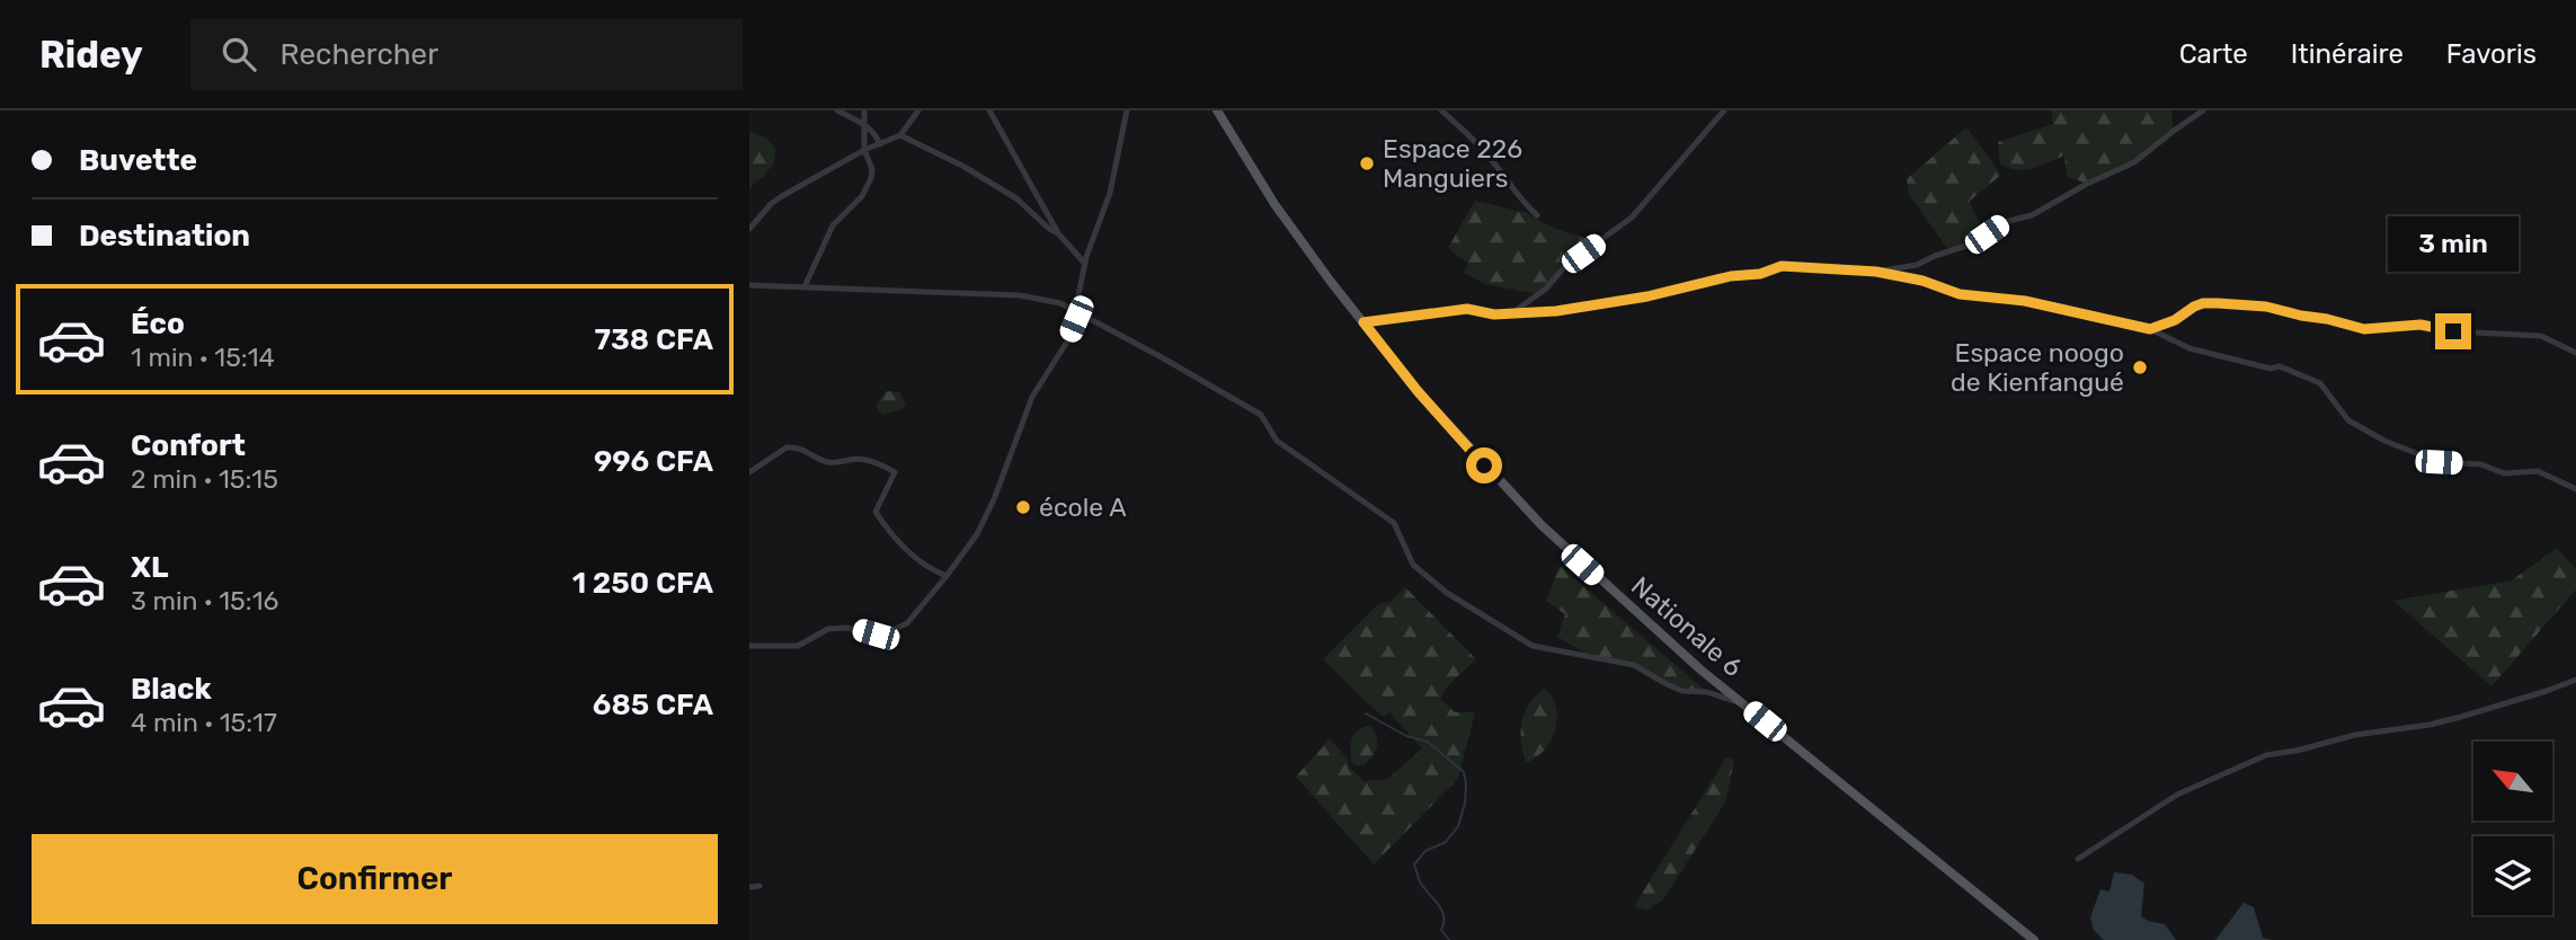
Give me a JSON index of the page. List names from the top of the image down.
{
  "streets": {
    "main road": ["Nationale 6"]
  },
  "places": ["Espace 226 Manguiers", "Espace noogo de Kienfangué", "école A"],
  "north": "top left",
  "page": {
    "header": "Ridey",
    "search": "Rechercher",
    "nav": ["Carte", "Itinéraire", "Favoris"],
    "banner": ["Buvette", "Destination"],
    "bubble": "3 min",
    "list": [
      {
        "name": "Éco",
        "note": "1 min · 15:14",
        "value": "738 CFA"
      },
      {
        "name": "Confort",
        "note": "2 min · 15:15",
        "value": "996 CFA"
      },
      {
        "name": "XL",
        "note": "3 min · 15:16",
        "value": "1 250 CFA"
      },
      {
        "name": "Black",
        "note": "4 min · 15:17",
        "value": "685 CFA"
      }
    ],
    "buttons": "Confirmer"
  }
}
